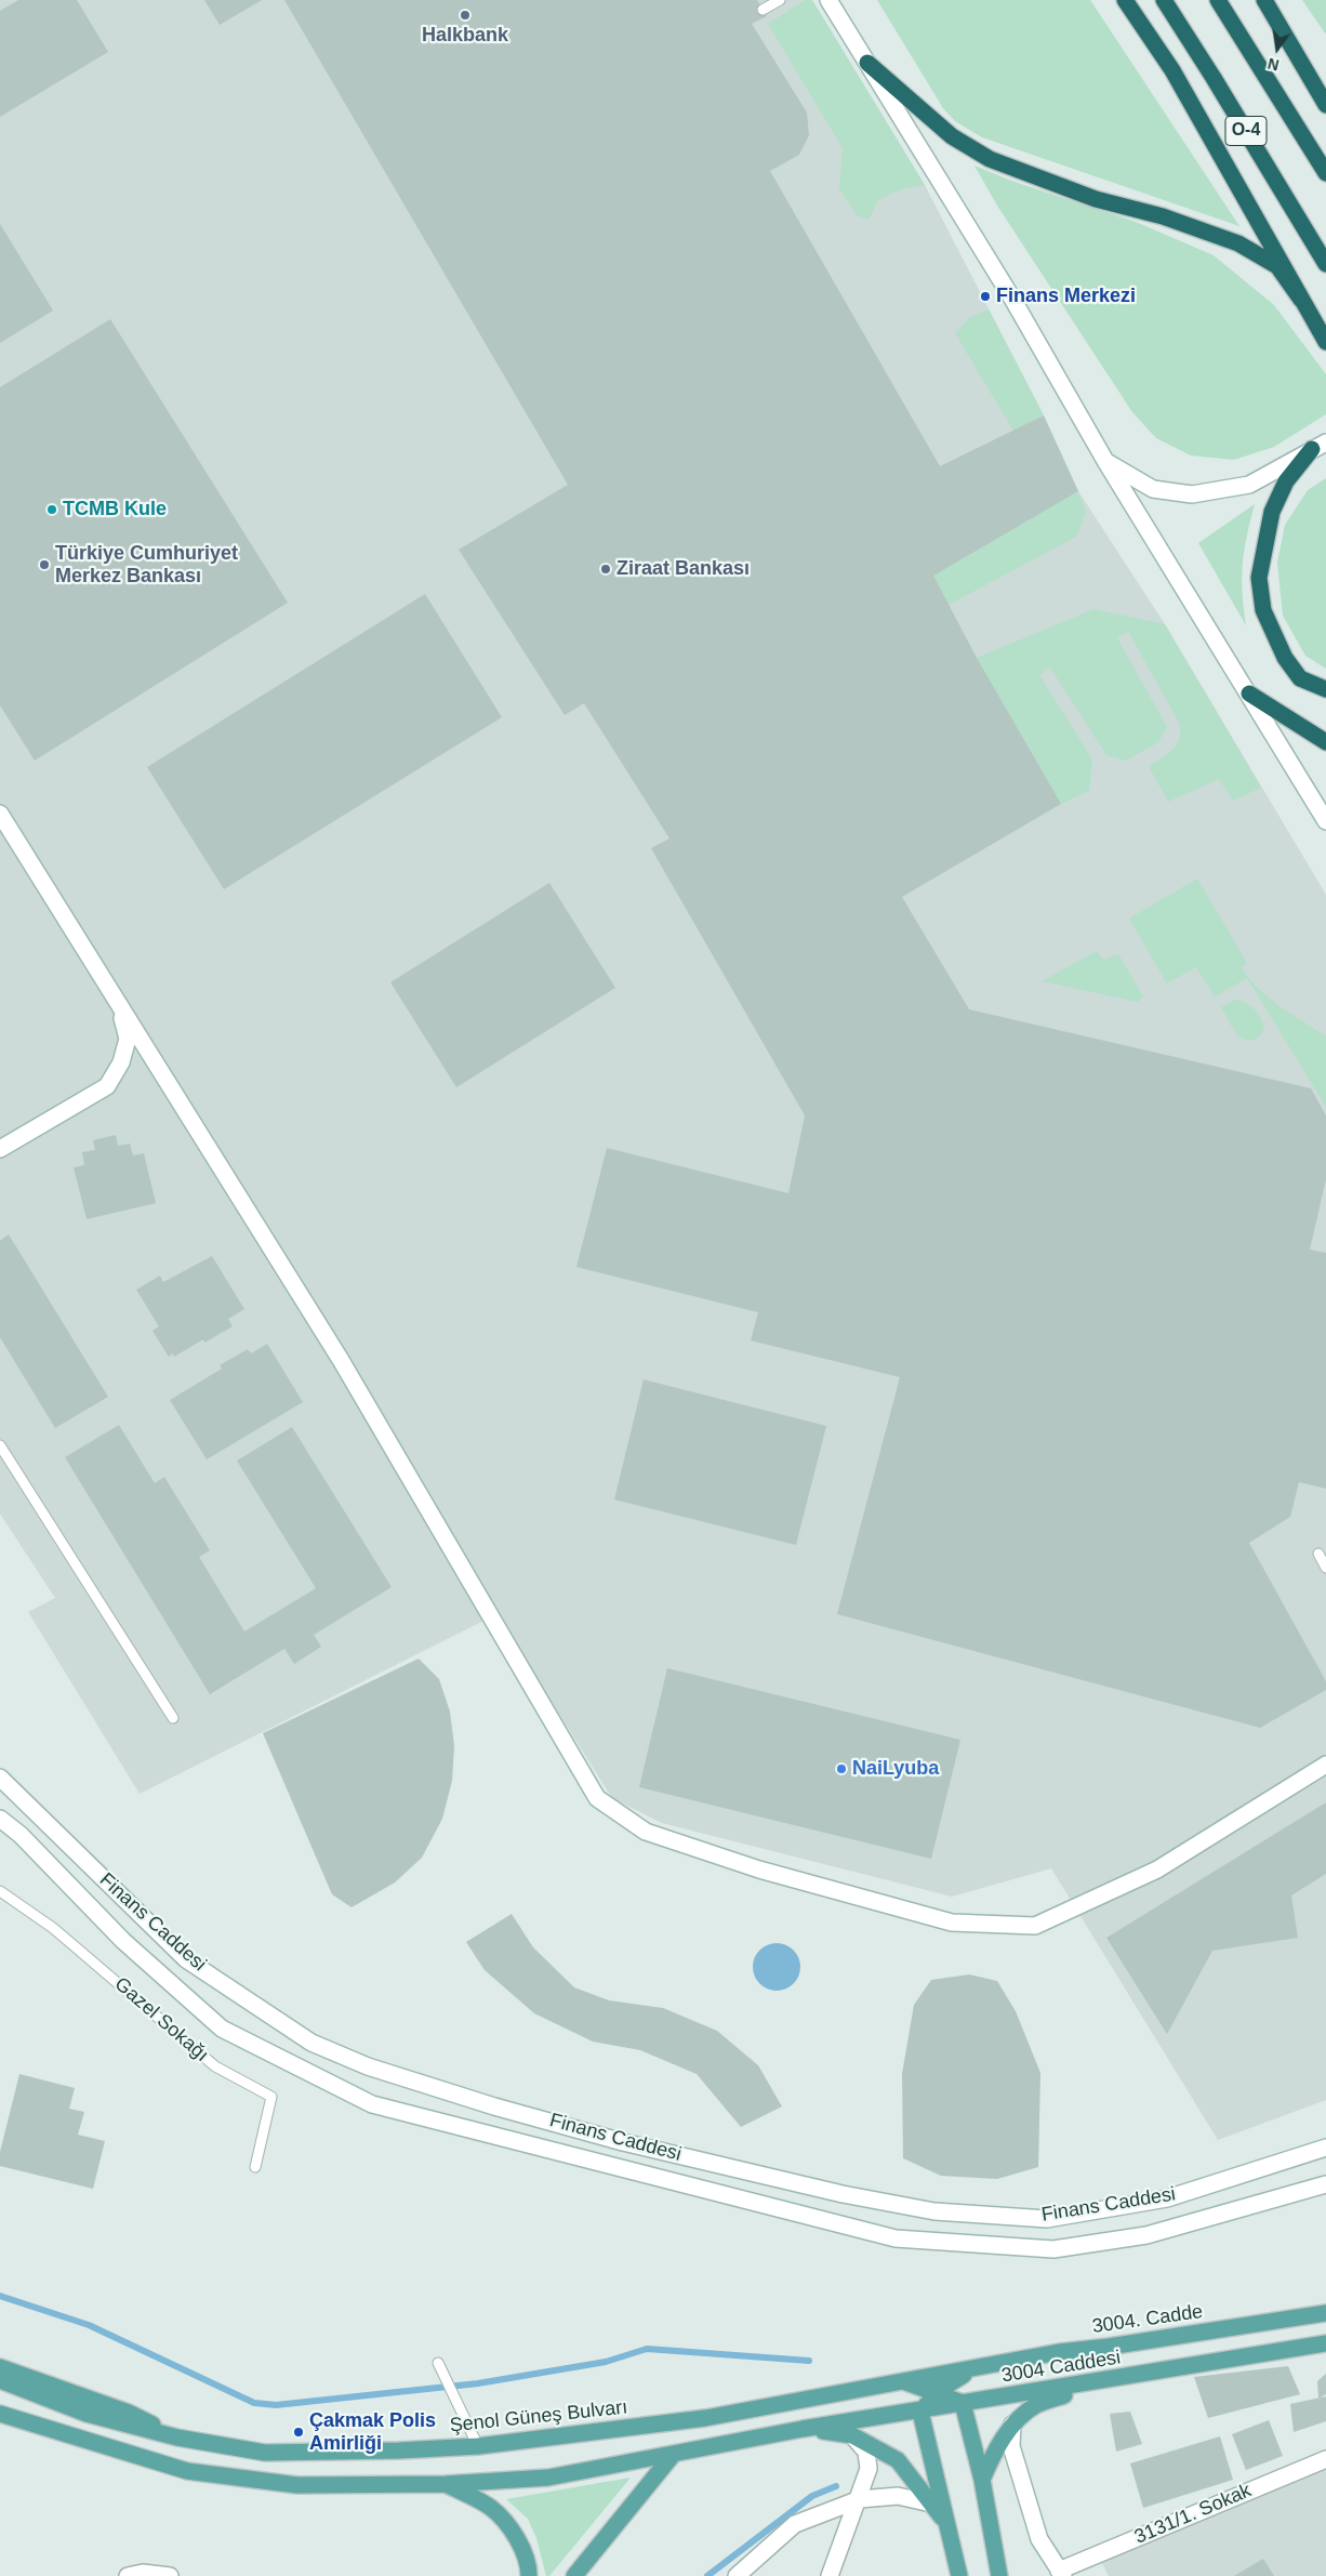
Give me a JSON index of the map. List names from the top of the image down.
{
  "streets": {
    "highway": ["O-4"],
    "main road": ["3004. Cadde", "3004 Caddesi", "Şenol Güneş Bulvarı"],
    "street": ["Finans Caddesi", "3131/1. Sokak"],
    "lane": ["Gazel Sokağı"]
  },
  "crossings": [
    ["3004. Cadde", "3004 Caddesi"],
    ["3004 Caddesi", "Şenol Güneş Bulvarı"]
  ],
  "places": [
    "Halkbank",
    "Finans Merkezi",
    "TCMB Kule",
    "Türkiye Cumhuriyet Merkez Bankası",
    "Ziraat Bankası",
    "NaiLyuba",
    "Çakmak Polis Amirliği"
  ],
  "north": "bottom"
}
